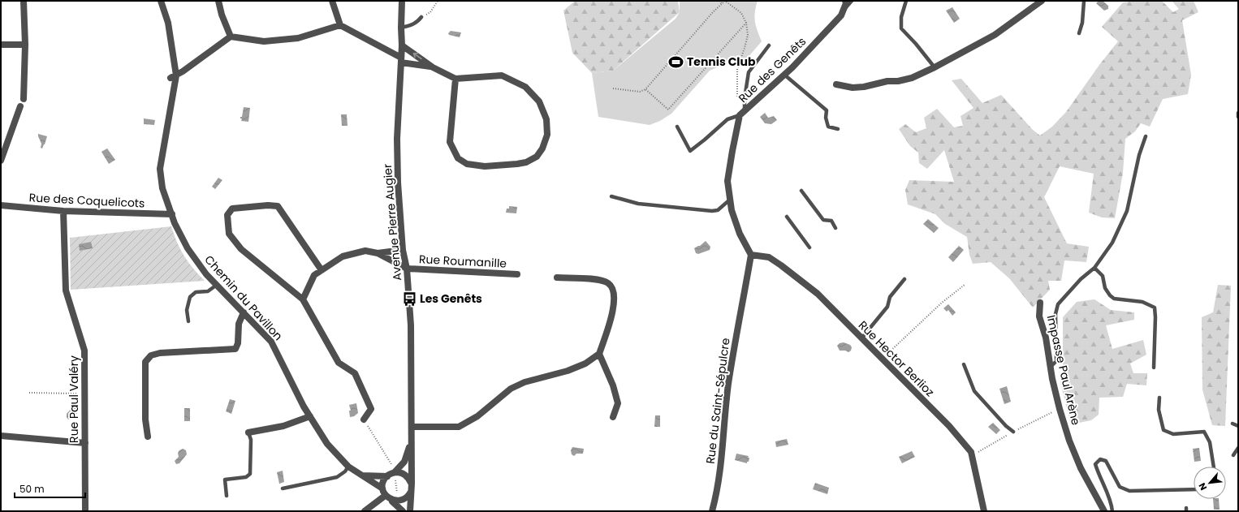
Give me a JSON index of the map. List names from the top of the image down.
{
  "streets": {
    "street": [
      "Rue des Genêts",
      "Rue des Coquelicots",
      "Avenue Pierre Augier",
      "Rue Roumanille",
      "Chemin du Pavillon",
      "Rue Hector Berlioz",
      "Impasse Paul Arène",
      "Rue Paul Valéry",
      "Rue du Saint-Sépulcre"
    ]
  },
  "crossings": [
    ["Rue des Genêts", "Rue Hector Berlioz"],
    ["Rue des Genêts", "Rue du Saint-Sépulcre"],
    ["Rue des Coquelicots", "Chemin du Pavillon"],
    ["Rue des Coquelicots", "Rue Paul Valéry"],
    ["Avenue Pierre Augier", "Rue Roumanille"],
    ["Rue Hector Berlioz", "Rue du Saint-Sépulcre"]
  ],
  "places": {
    "sports": ["Tennis Club"],
    "bus stop": ["Les Genêts"]
  },
  "scale_bar": "50 m",
  "north": "bottom left"
}
